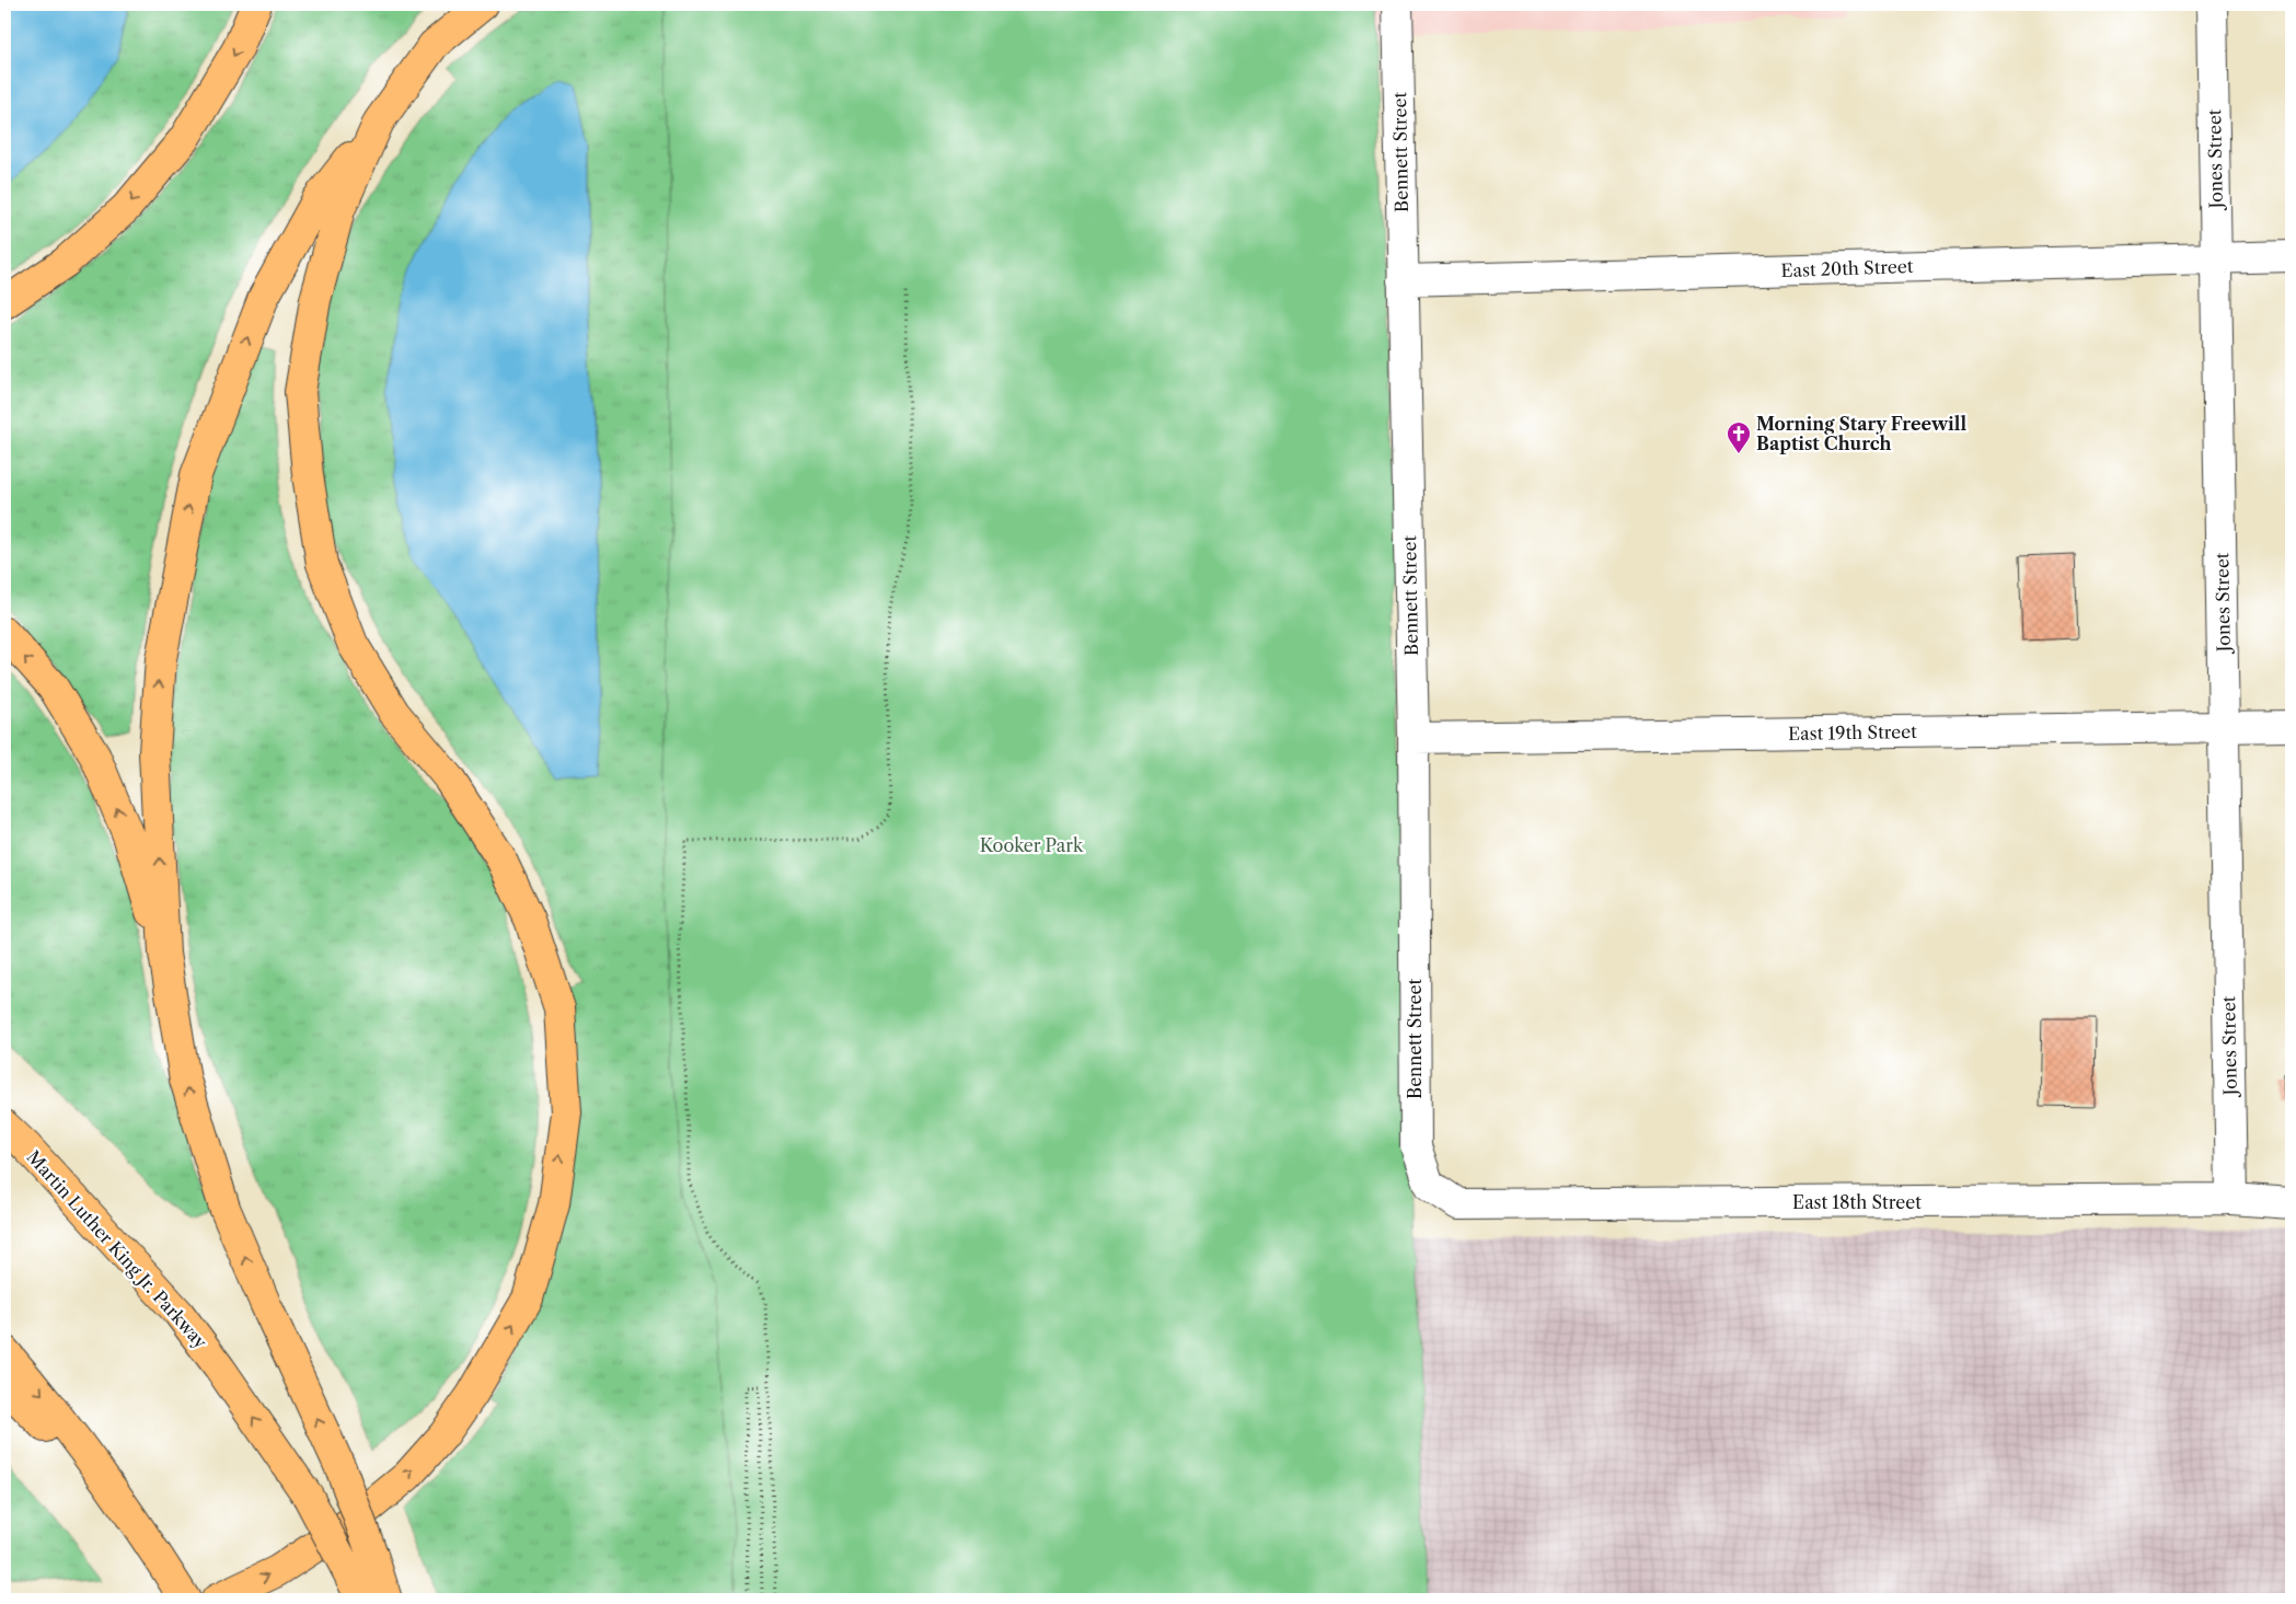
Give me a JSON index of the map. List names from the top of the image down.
{
  "streets": {
    "highway": ["Martin Luther King Jr. Parkway"],
    "street": [
      "Bennett Street",
      "Jones Street",
      "East 20th Street",
      "East 19th Street",
      "East 18th Street"
    ]
  },
  "crossings": [
    ["Bennett Street", "East 20th Street"],
    ["Bennett Street", "East 19th Street"],
    ["Bennett Street", "East 18th Street"],
    ["Jones Street", "East 20th Street"],
    ["Jones Street", "East 19th Street"],
    ["Jones Street", "East 18th Street"]
  ],
  "parks": ["Kooker Park"],
  "places": {
    "church": ["Morning Stary Freewill Baptist Church"]
  }
}
